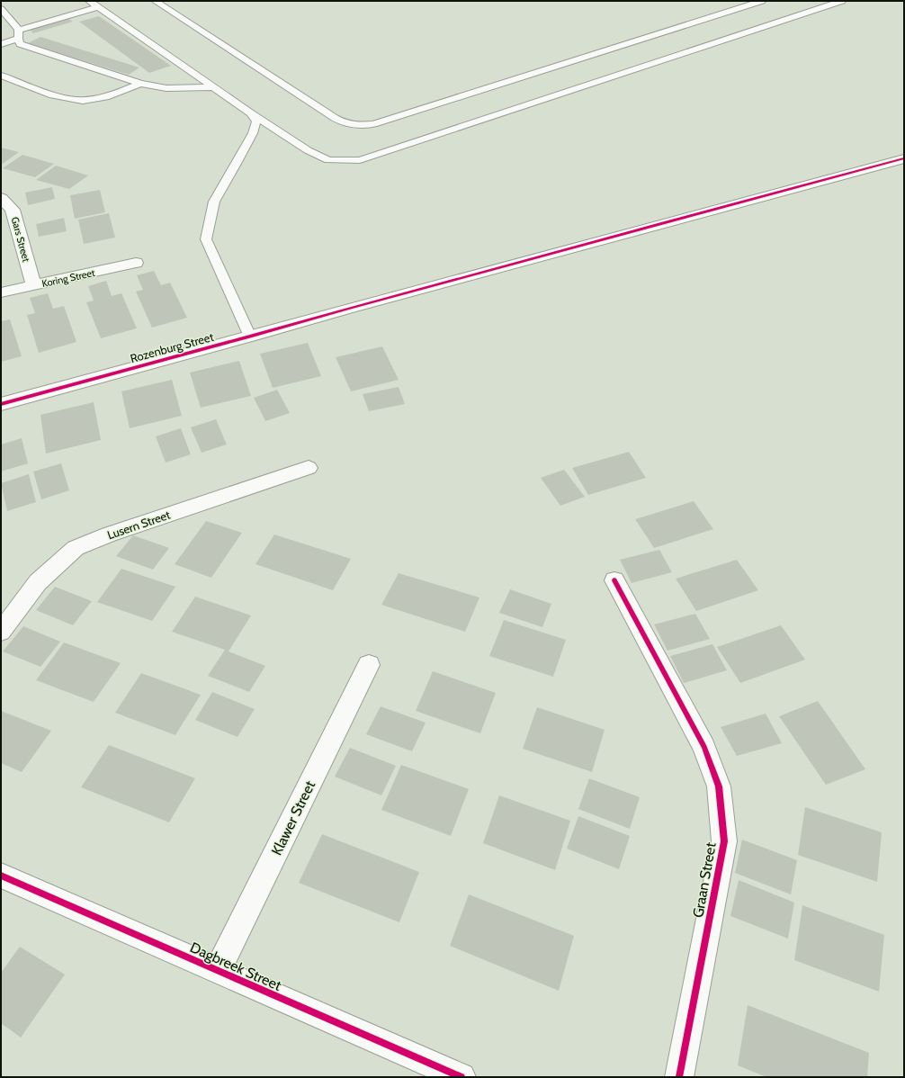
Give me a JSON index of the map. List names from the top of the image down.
{
  "streets": {
    "street": [
      "Gars Street",
      "Koring Street",
      "Rozenburg Street",
      "Lusern Street",
      "Klawer Street",
      "Graan Street",
      "Dagbreek Street"
    ]
  },
  "crossings": [
    ["Gars Street", "Koring Street"],
    ["Klawer Street", "Dagbreek Street"]
  ]
}
